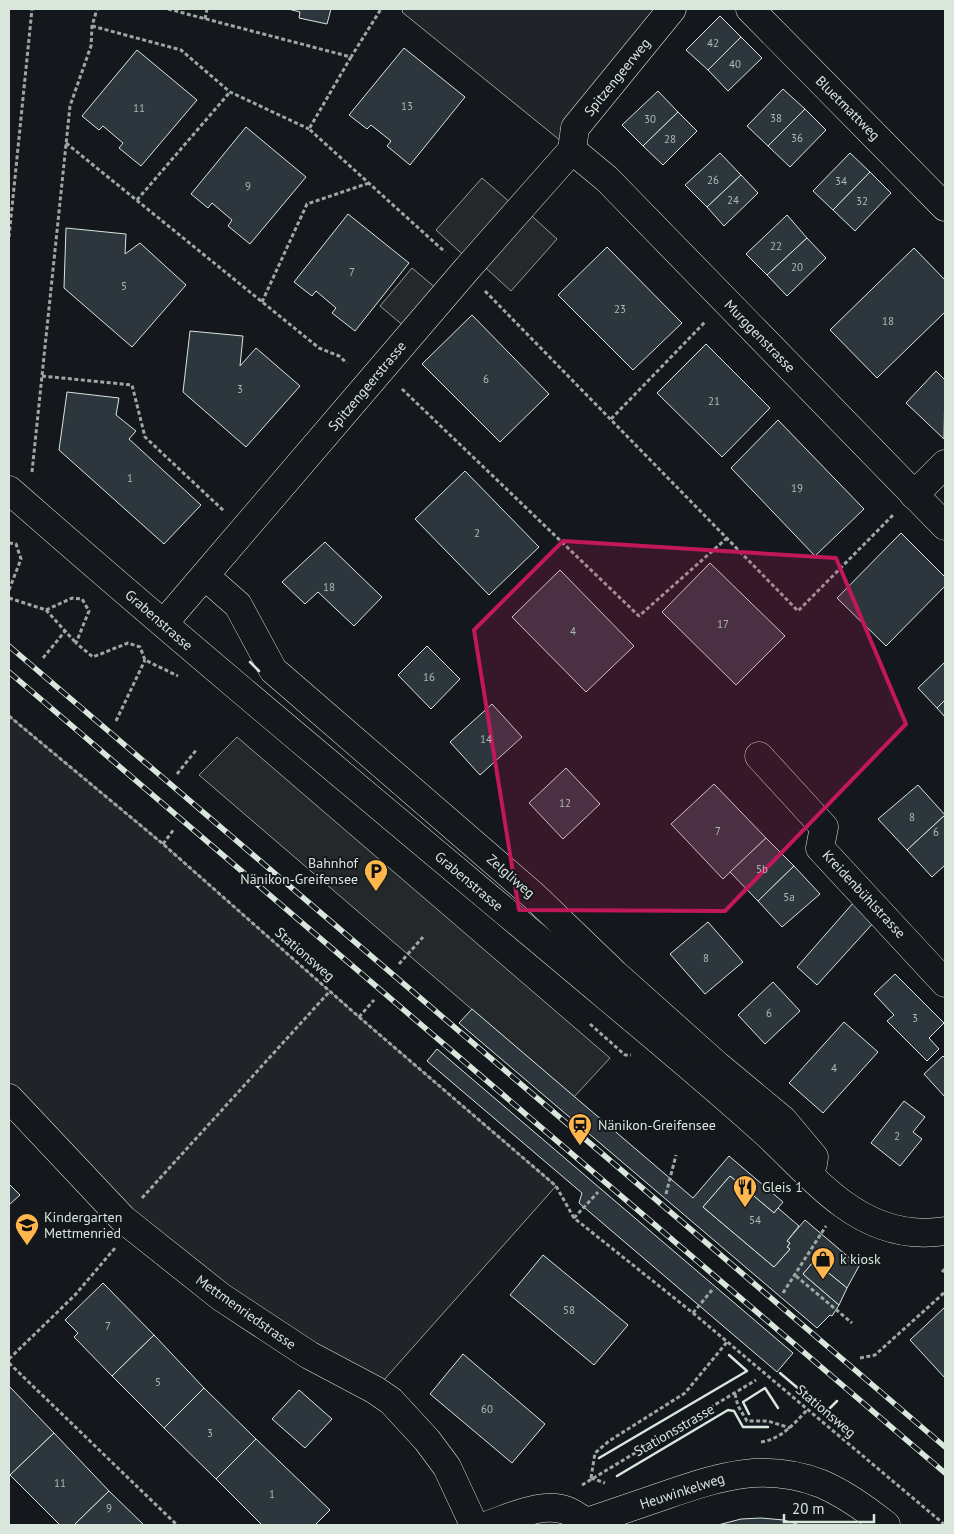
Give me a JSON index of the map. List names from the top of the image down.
{
  "streets": {
    "street": [
      "Spitzengeerweg",
      "Bluetmattweg",
      "Murggenstrasse",
      "Spitzengeerstrasse",
      "Grabenstrasse",
      "Zelgliweg",
      "Kreidenbühlstrasse",
      "Mettmenriedstrasse",
      "Heuwinkelweg"
    ],
    "path": ["Stationsweg", "Stationsstrasse"]
  },
  "crossings": [
    ["Spitzengeerweg", "Murggenstrasse"],
    ["Spitzengeerweg", "Spitzengeerstrasse"],
    ["Murggenstrasse", "Spitzengeerstrasse"],
    ["Spitzengeerstrasse", "Grabenstrasse"],
    ["Spitzengeerstrasse", "Zelgliweg"],
    ["Grabenstrasse", "Zelgliweg"],
    ["Stationsweg", "Stationsstrasse"]
  ],
  "places": {
    "parking": ["Bahnhof Nänikon-Greifensee"],
    "station": ["Nänikon-Greifensee"],
    "restaurant": ["Gleis 1"],
    "school or university": ["Kindergarten Mettmenried"],
    "shop": ["k kiosk"]
  },
  "house_numbers": [
    "42",
    "40",
    "13",
    "11",
    "38",
    "30",
    "36",
    "28",
    "26",
    "34",
    "9",
    "24",
    "32",
    "22",
    "20",
    "7",
    "5",
    "23",
    "18",
    "6",
    "3",
    "21",
    "1",
    "19",
    "2",
    "18",
    "17",
    "4",
    "16",
    "14",
    "12",
    "8",
    "7",
    "6",
    "5b",
    "5a",
    "8",
    "6",
    "3",
    "4",
    "2",
    "54",
    "58",
    "7",
    "5",
    "60",
    "3",
    "11",
    "1",
    "9"
  ],
  "scale_bar": "20 m"
}
